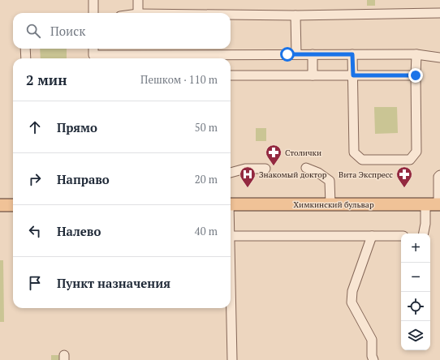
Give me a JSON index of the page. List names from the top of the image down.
{
  "streets": {
    "main road": ["Химкинский бульвар"]
  },
  "places": {
    "pharmacy": ["Столички", "Вита Экспресс"],
    "hospital": ["Знакомый доктор"]
  },
  "page": {
    "search": "Поиск",
    "heading": ["2 мин", "Пешком · 110 m"],
    "list": [
      ["Прямо", "50 m"],
      ["Направо", "20 m"],
      ["Налево", "40 m"],
      "Пункт назначения"
    ],
    "map_buttons": ["+", "−"]
  }
}
